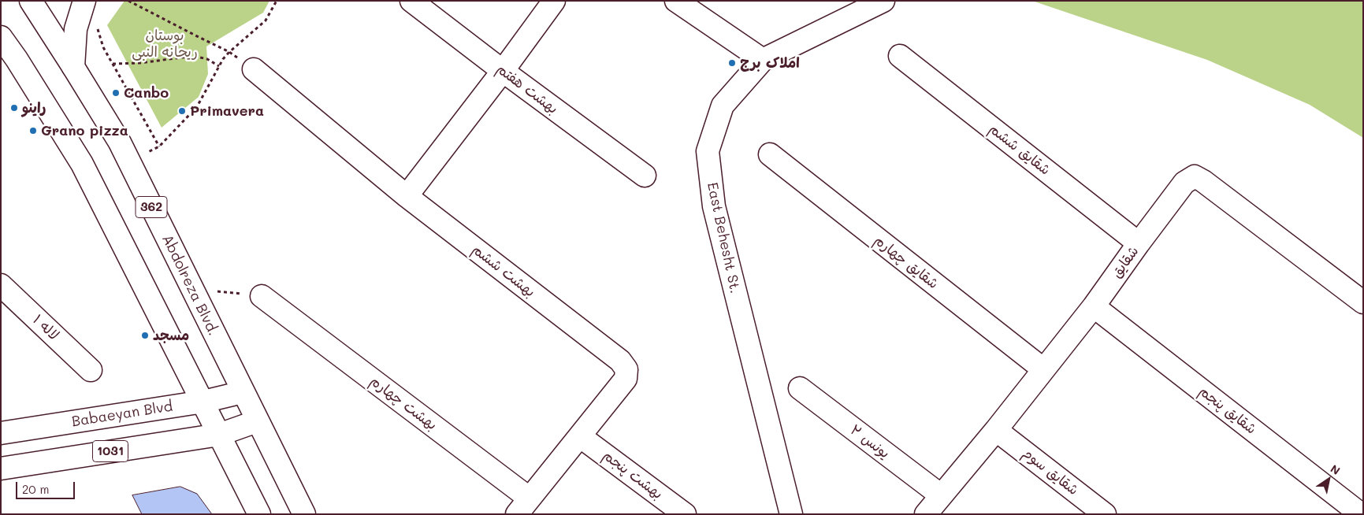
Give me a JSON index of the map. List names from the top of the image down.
{
  "streets": {
    "street": [
      "بهشت هفتم",
      "شقایق ششم",
      "362",
      "East Behesht St.",
      "شقایق چهارم",
      "شقایق",
      "بهشت ششم",
      "Abdolreza Blvd.",
      "لاله ۱",
      "بهشت چهارم",
      "شقایق پنجم",
      "Babaeyan Blvd",
      "یونس ۲",
      "1031",
      "شقایق سوم",
      "بهشت پنجم"
    ]
  },
  "crossings": [
    ["شقایق ششم", "شقایق"],
    ["شقایق چهارم", "شقایق"],
    ["شقایق", "شقایق پنجم"],
    ["شقایق", "یونس ۲"],
    ["شقایق", "شقایق سوم"],
    ["بهشت ششم", "بهشت چهارم"],
    ["بهشت ششم", "بهشت پنجم"],
    ["Abdolreza Blvd.", "Babaeyan Blvd"],
    ["Abdolreza Blvd.", "1031"]
  ],
  "parks": ["بوستان ریحانه النبی"],
  "places": [
    "املاک برج",
    "Canbo",
    "راینو",
    "Primavera",
    "Grano pizza",
    "مسجد"
  ],
  "scale_bar": "20 m",
  "north": "top right"
}
